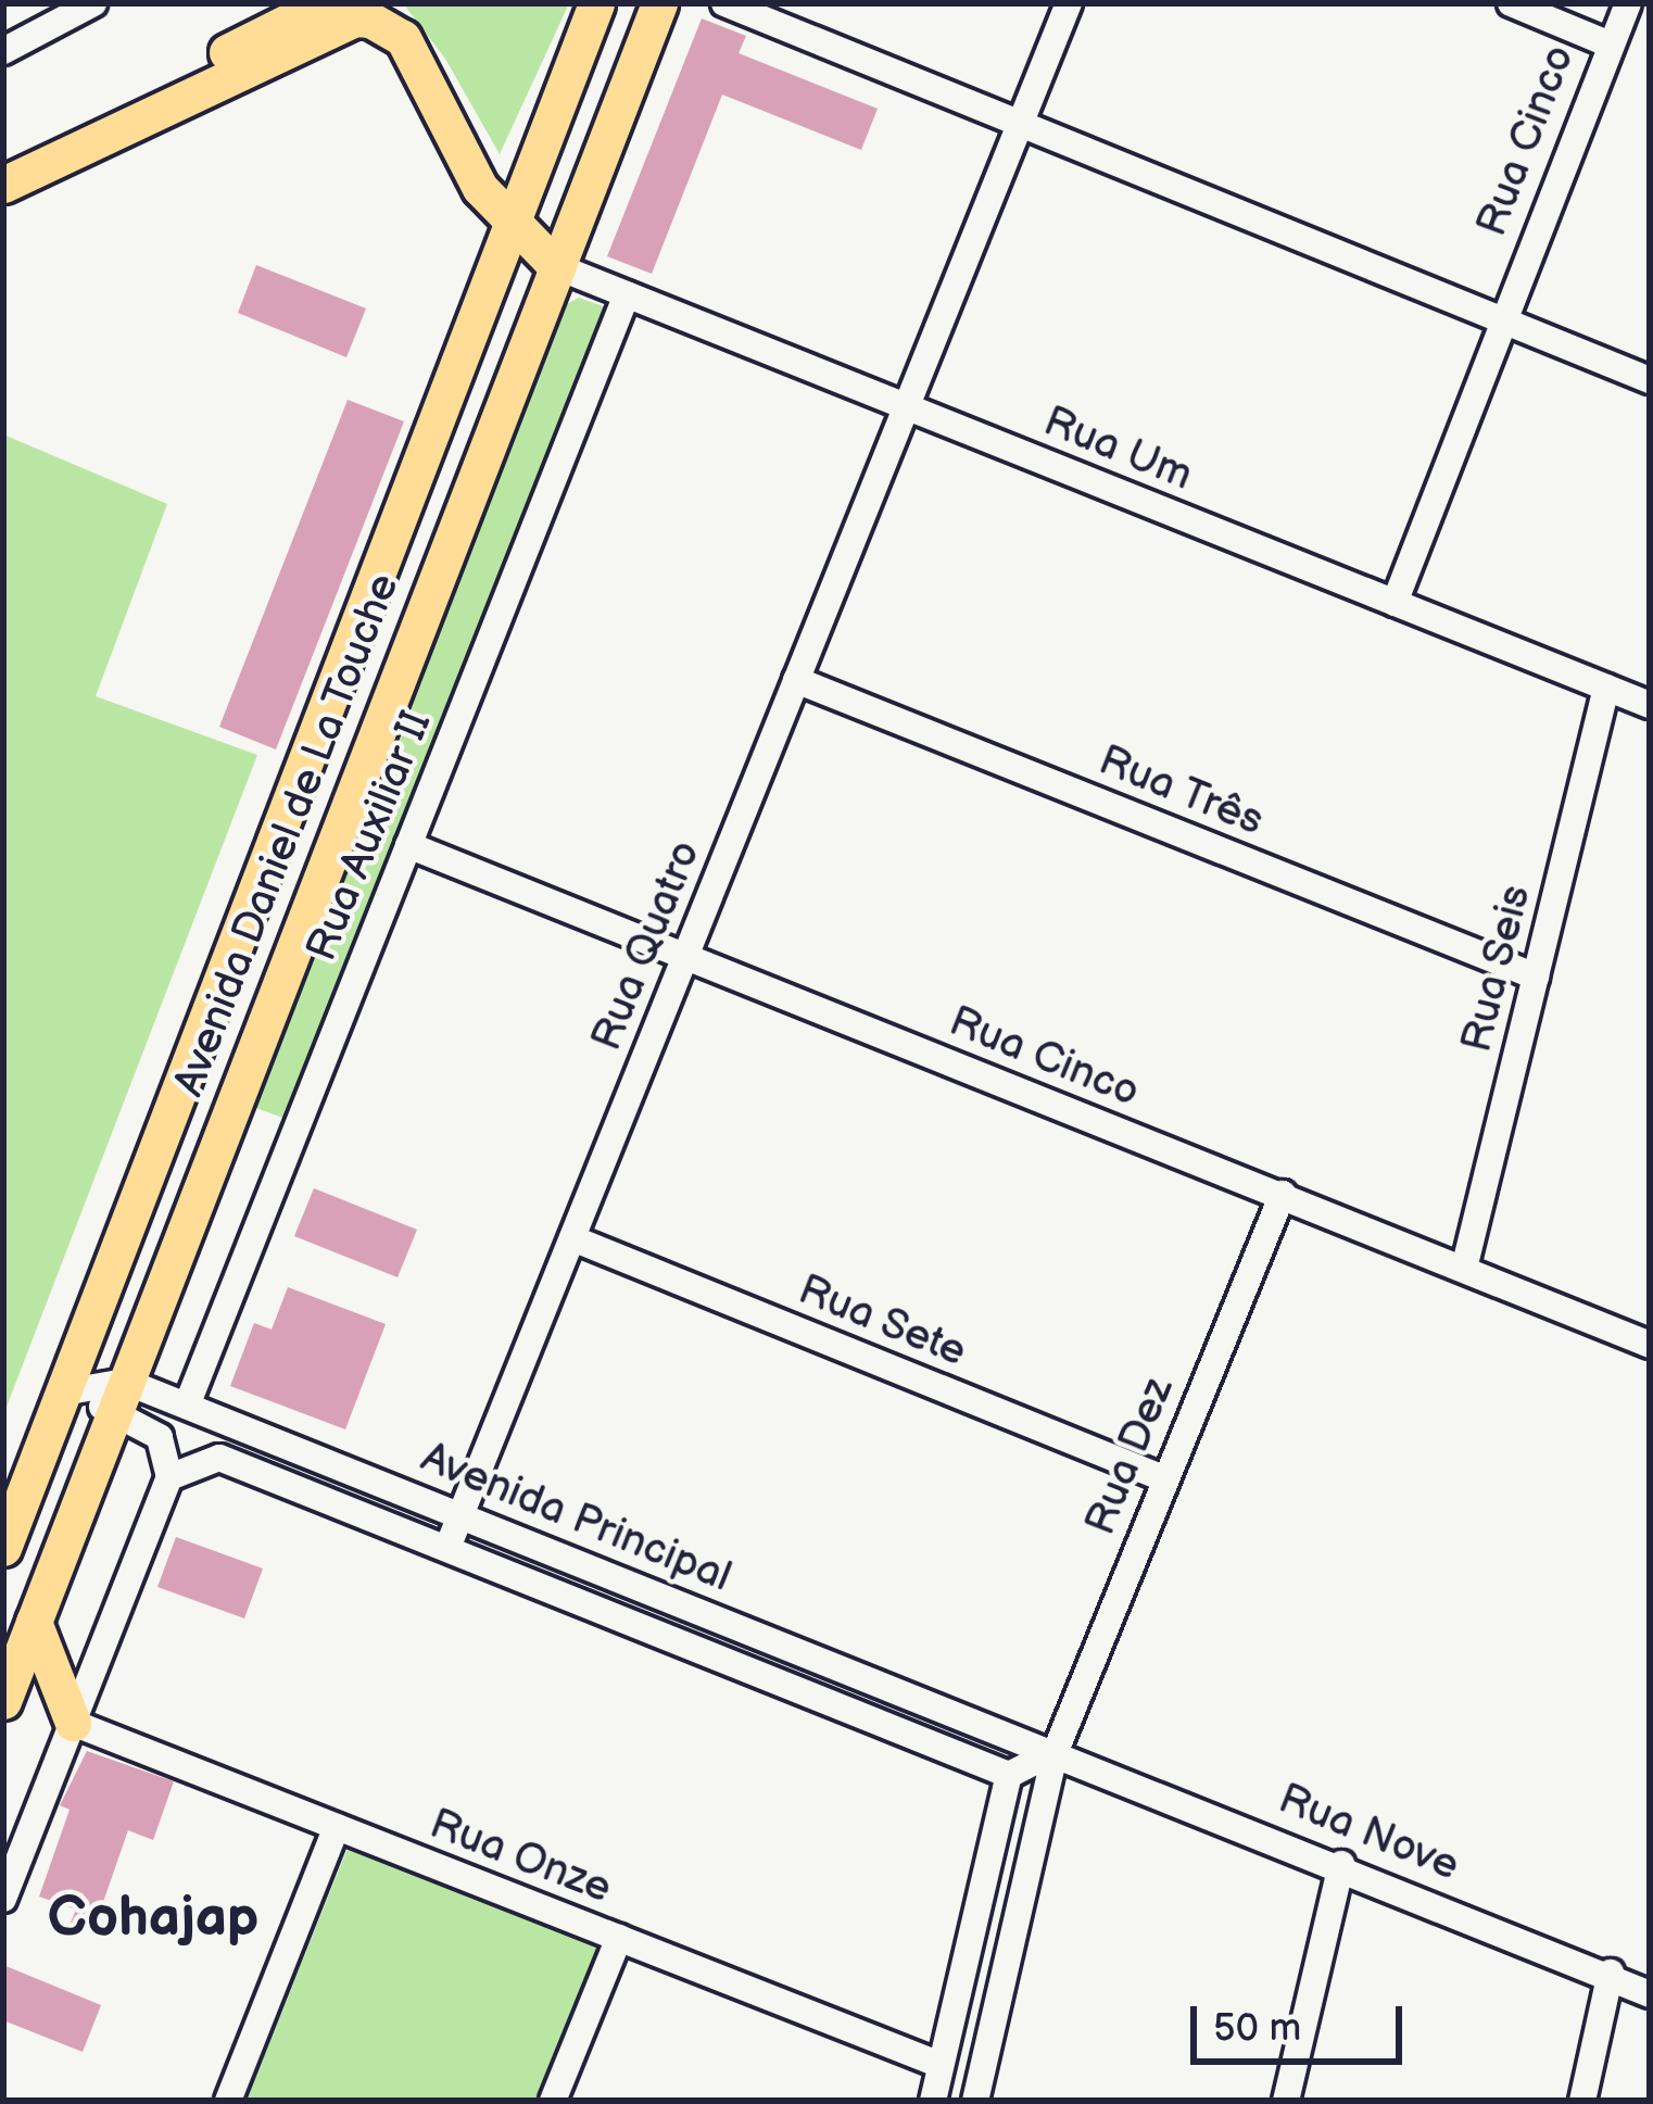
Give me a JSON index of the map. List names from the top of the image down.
{
  "streets": {
    "main road": ["Avenida Daniel de La Touche"],
    "street": [
      "Rua Cinco",
      "Rua Um",
      "Rua Três",
      "Rua Auxiliar II",
      "Rua Quatro",
      "Rua Seis",
      "Rua Sete",
      "Rua Dez",
      "Avenida Principal",
      "Rua Nove",
      "Rua Onze"
    ]
  },
  "crossings": [
    ["Rua Cinco", "Rua Um"],
    ["Rua Cinco", "Rua Auxiliar II"],
    ["Rua Cinco", "Rua Quatro"],
    ["Rua Cinco", "Rua Seis"],
    ["Rua Cinco", "Rua Dez"],
    ["Rua Um", "Avenida Daniel de La Touche"],
    ["Rua Um", "Rua Auxiliar II"],
    ["Rua Um", "Rua Quatro"],
    ["Rua Um", "Rua Seis"],
    ["Rua Três", "Rua Quatro"],
    ["Rua Três", "Rua Seis"],
    ["Avenida Daniel de La Touche", "Avenida Principal"],
    ["Rua Auxiliar II", "Avenida Principal"],
    ["Rua Quatro", "Rua Sete"],
    ["Rua Quatro", "Avenida Principal"],
    ["Rua Sete", "Rua Dez"],
    ["Rua Dez", "Avenida Principal"],
    ["Rua Dez", "Rua Nove"],
    ["Avenida Principal", "Rua Nove"]
  ],
  "districts": ["Cohajap"],
  "scale_bar": "50 m"
}
